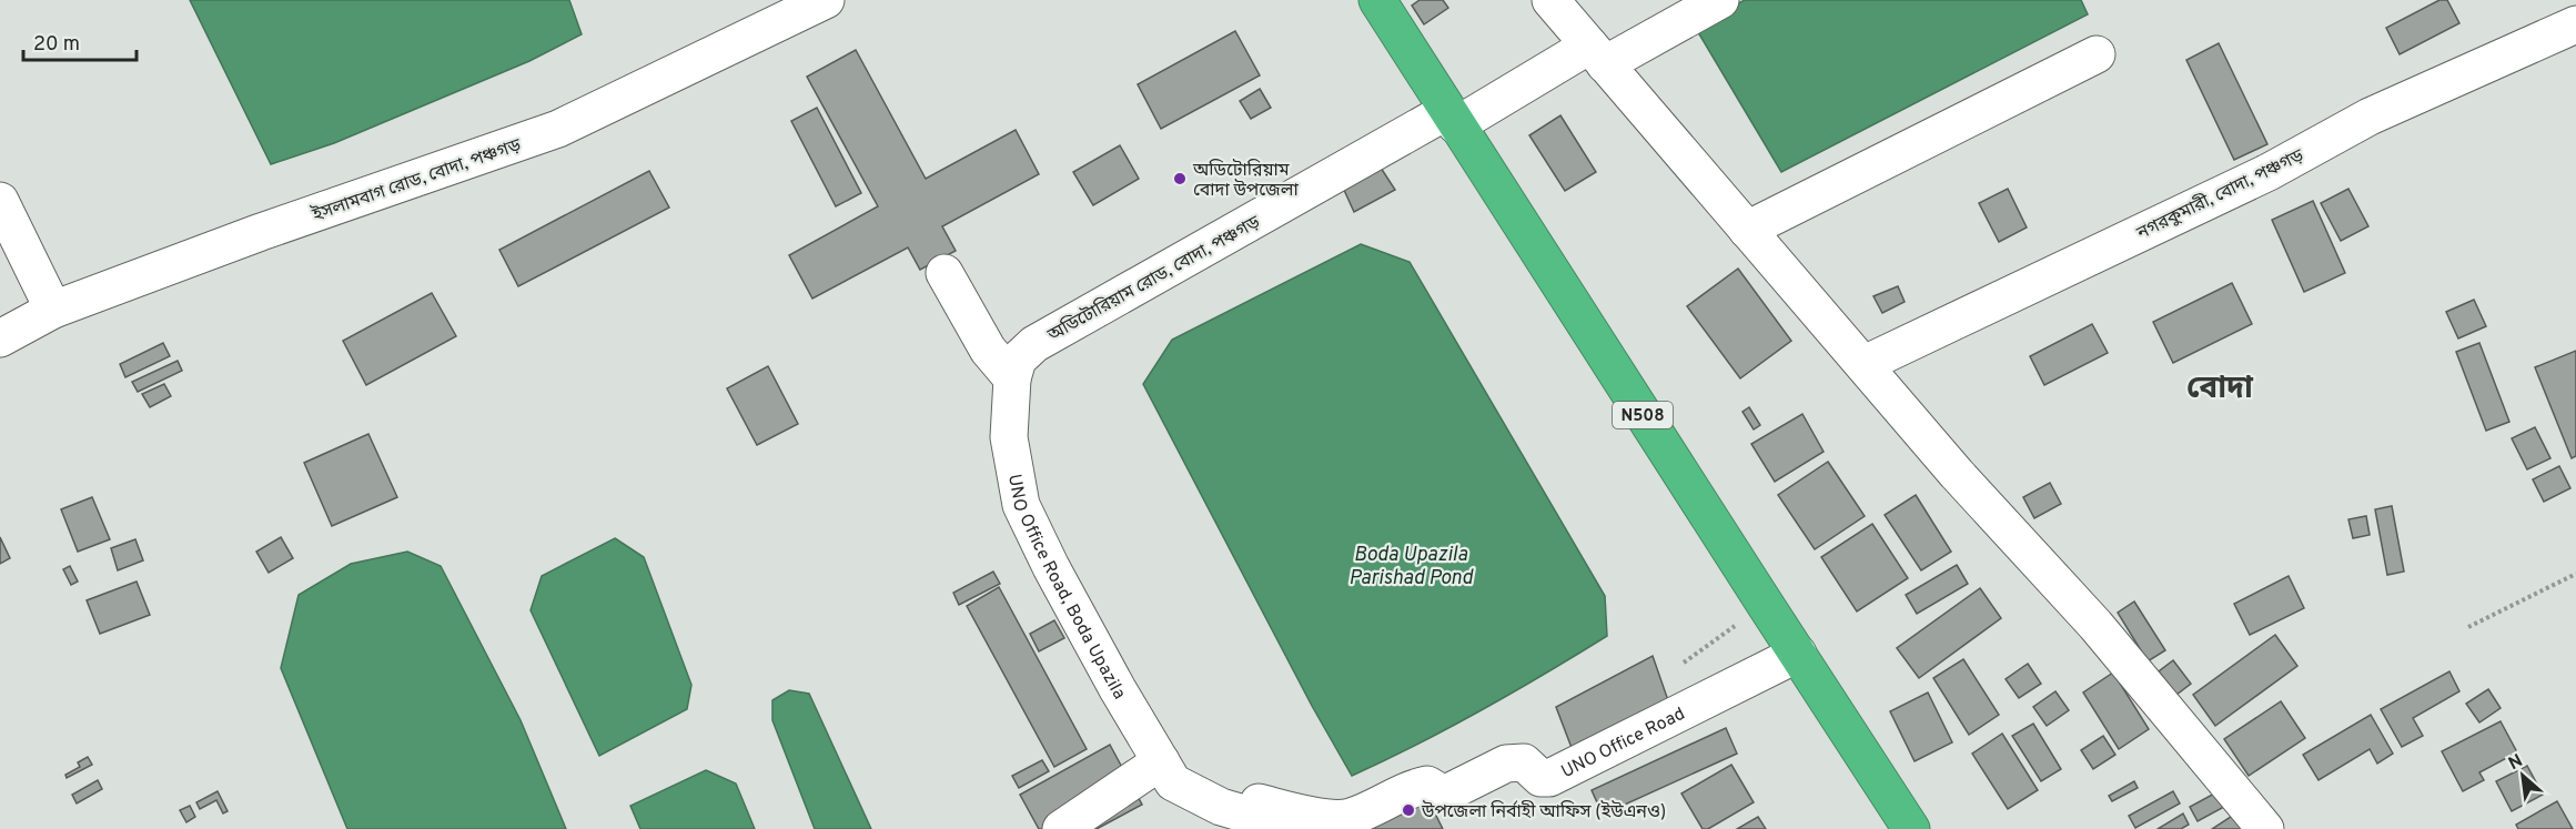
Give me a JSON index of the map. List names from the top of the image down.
{
  "streets": {
    "highway": ["N508"],
    "street": [
      "ইসলামবাগ রোড, বোদা, পঞ্চগড়",
      "নগরকুমারী, বোদা, পঞ্চগড়",
      "অডিটোরিয়াম রোড, বোদা, পঞ্চগড়",
      "UNO Office Road, Boda Upazila",
      "UNO Office Road"
    ]
  },
  "crossings": [
    ["অডিটোরিয়াম রোড, বোদা, পঞ্চগড়", "N508"],
    ["অডিটোরিয়াম রোড, বোদা, পঞ্চগড়", "UNO Office Road, Boda Upazila"],
    ["N508", "UNO Office Road"],
    ["UNO Office Road, Boda Upazila", "UNO Office Road"]
  ],
  "districts": ["বোদা"],
  "water": ["Boda Upazila Parishad Pond"],
  "places": ["অডিটোরিয়াম বোদা উপজেলা", "উপজেলা নির্বাহী আফিস (ইউএনও)"],
  "scale_bar": "20 m",
  "north": "top left"
}
